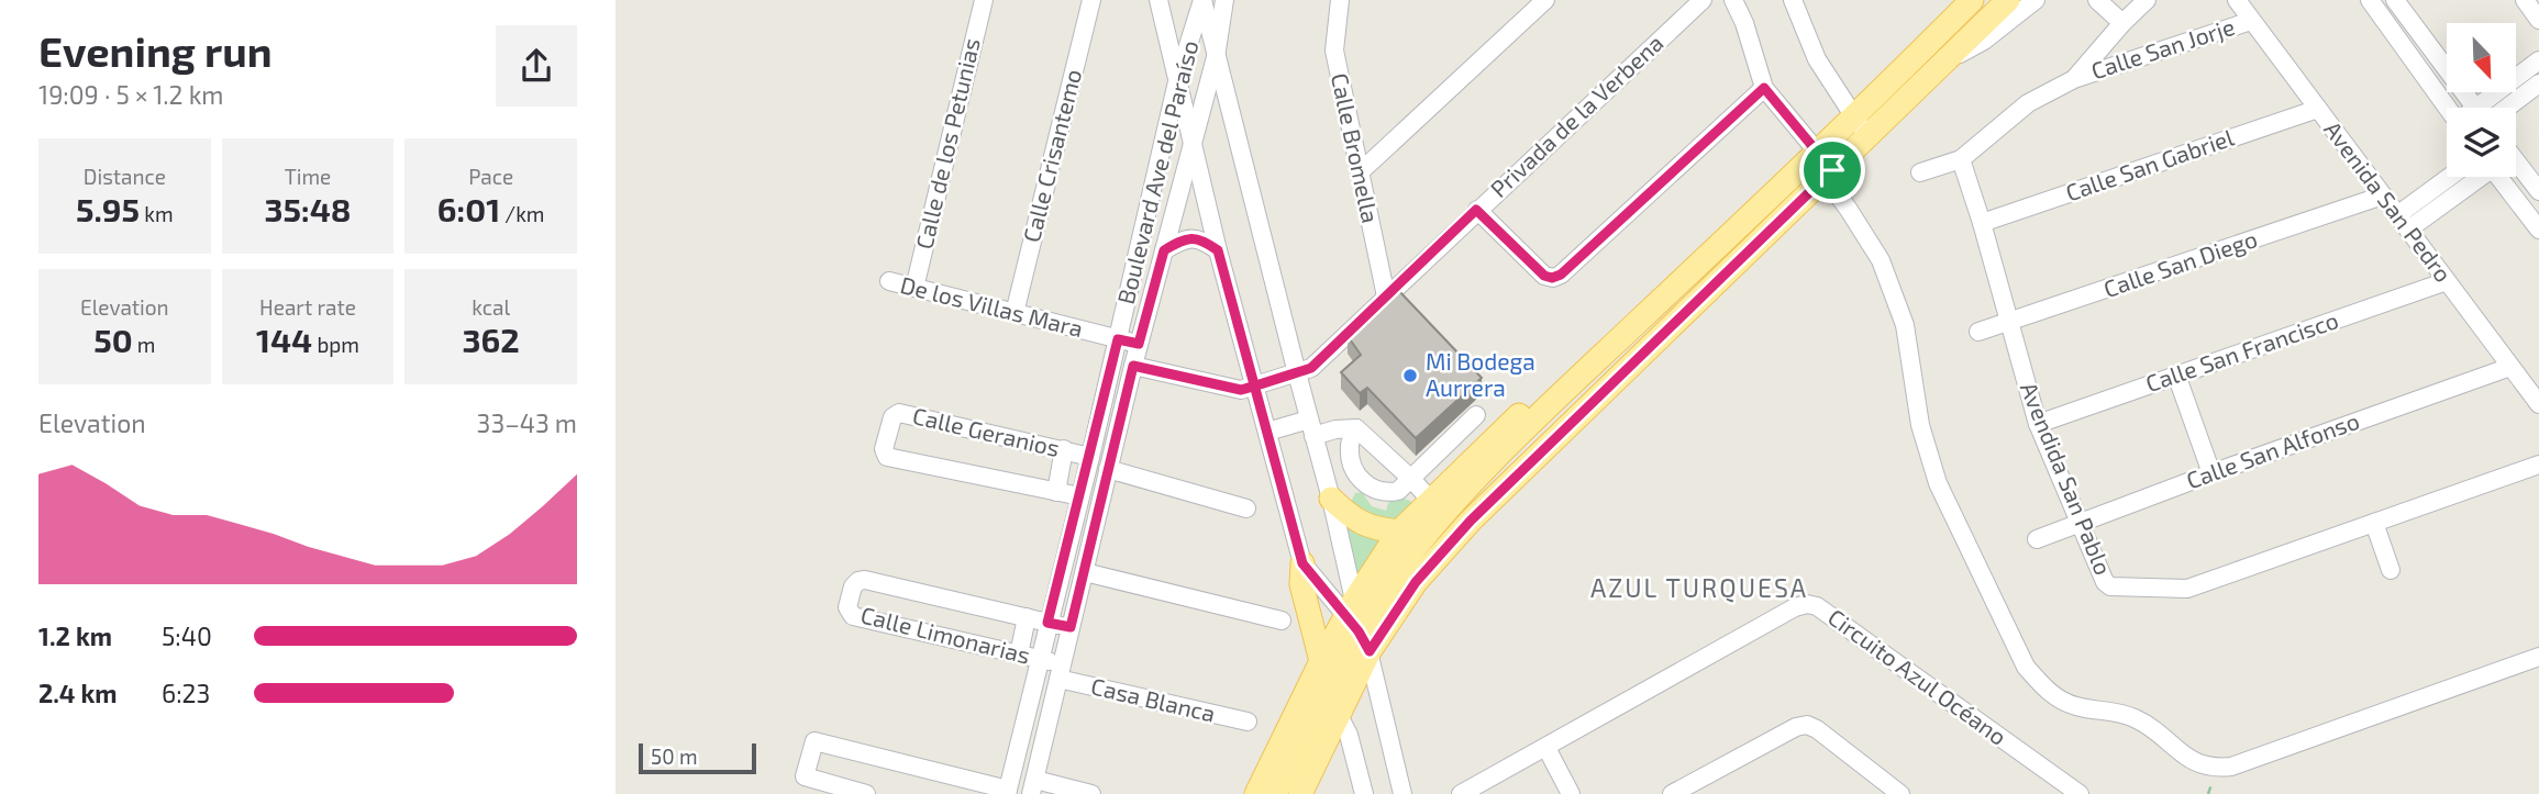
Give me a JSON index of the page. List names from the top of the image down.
{
  "streets": {
    "street": [
      "Calle San Jorje",
      "Privada de la Verbena",
      "Calle de los Petunias",
      "Calle Bromella",
      "Calle Crisantemo",
      "Calle San Gabriel",
      "Boulevard Ave del Paraíso",
      "Avenida San Pedro",
      "Calle San Diego",
      "De los Villas Mara",
      "Calle San Francisco",
      "Calle Geranios",
      "Calle San Alfonso",
      "Avendida San Pablo",
      "Calle Limonarias",
      "Circuito Azul Océano",
      "Casa Blanca"
    ]
  },
  "crossings": [
    ["Calle San Jorje", "Avenida San Pedro"],
    ["Privada de la Verbena", "Calle Bromella"],
    ["Privada de la Verbena", "Boulevard Ave del Paraíso"],
    ["Calle de los Petunias", "De los Villas Mara"],
    ["Calle Crisantemo", "De los Villas Mara"],
    ["Calle San Gabriel", "Avenida San Pedro"],
    ["Calle San Gabriel", "Avendida San Pablo"],
    ["Boulevard Ave del Paraíso", "De los Villas Mara"],
    ["Boulevard Ave del Paraíso", "Calle Geranios"],
    ["Boulevard Ave del Paraíso", "Calle Limonarias"],
    ["Boulevard Ave del Paraíso", "Casa Blanca"],
    ["Avenida San Pedro", "Calle San Diego"],
    ["Avenida San Pedro", "Calle San Francisco"],
    ["Avenida San Pedro", "Calle San Alfonso"],
    ["Calle San Diego", "Avendida San Pablo"],
    ["Calle San Francisco", "Avendida San Pablo"],
    ["Calle San Alfonso", "Avendida San Pablo"],
    ["Calle Limonarias", "Casa Blanca"]
  ],
  "districts": ["AZUL TURQUESA"],
  "places": ["Mi Bodega Aurrera"],
  "scale_bar": "50 m",
  "north": "bottom right",
  "page": {
    "heading": ["Evening run", "19:09 · 5 × 1.2 km"],
    "stats": [
      ["Distance", "5.95 km"],
      ["Time", "35:48"],
      ["Pace", "6:01 /km"],
      ["Elevation", "50 m"],
      ["Heart rate", "144 bpm"],
      ["kcal", "362"]
    ],
    "chart": ["Elevation", "33–43 m"],
    "list": [
      {
        "name": "1.2 km",
        "note": "5:40"
      },
      {
        "name": "2.4 km",
        "note": "6:23"
      }
    ],
    "scale": "50 m"
  }
}
